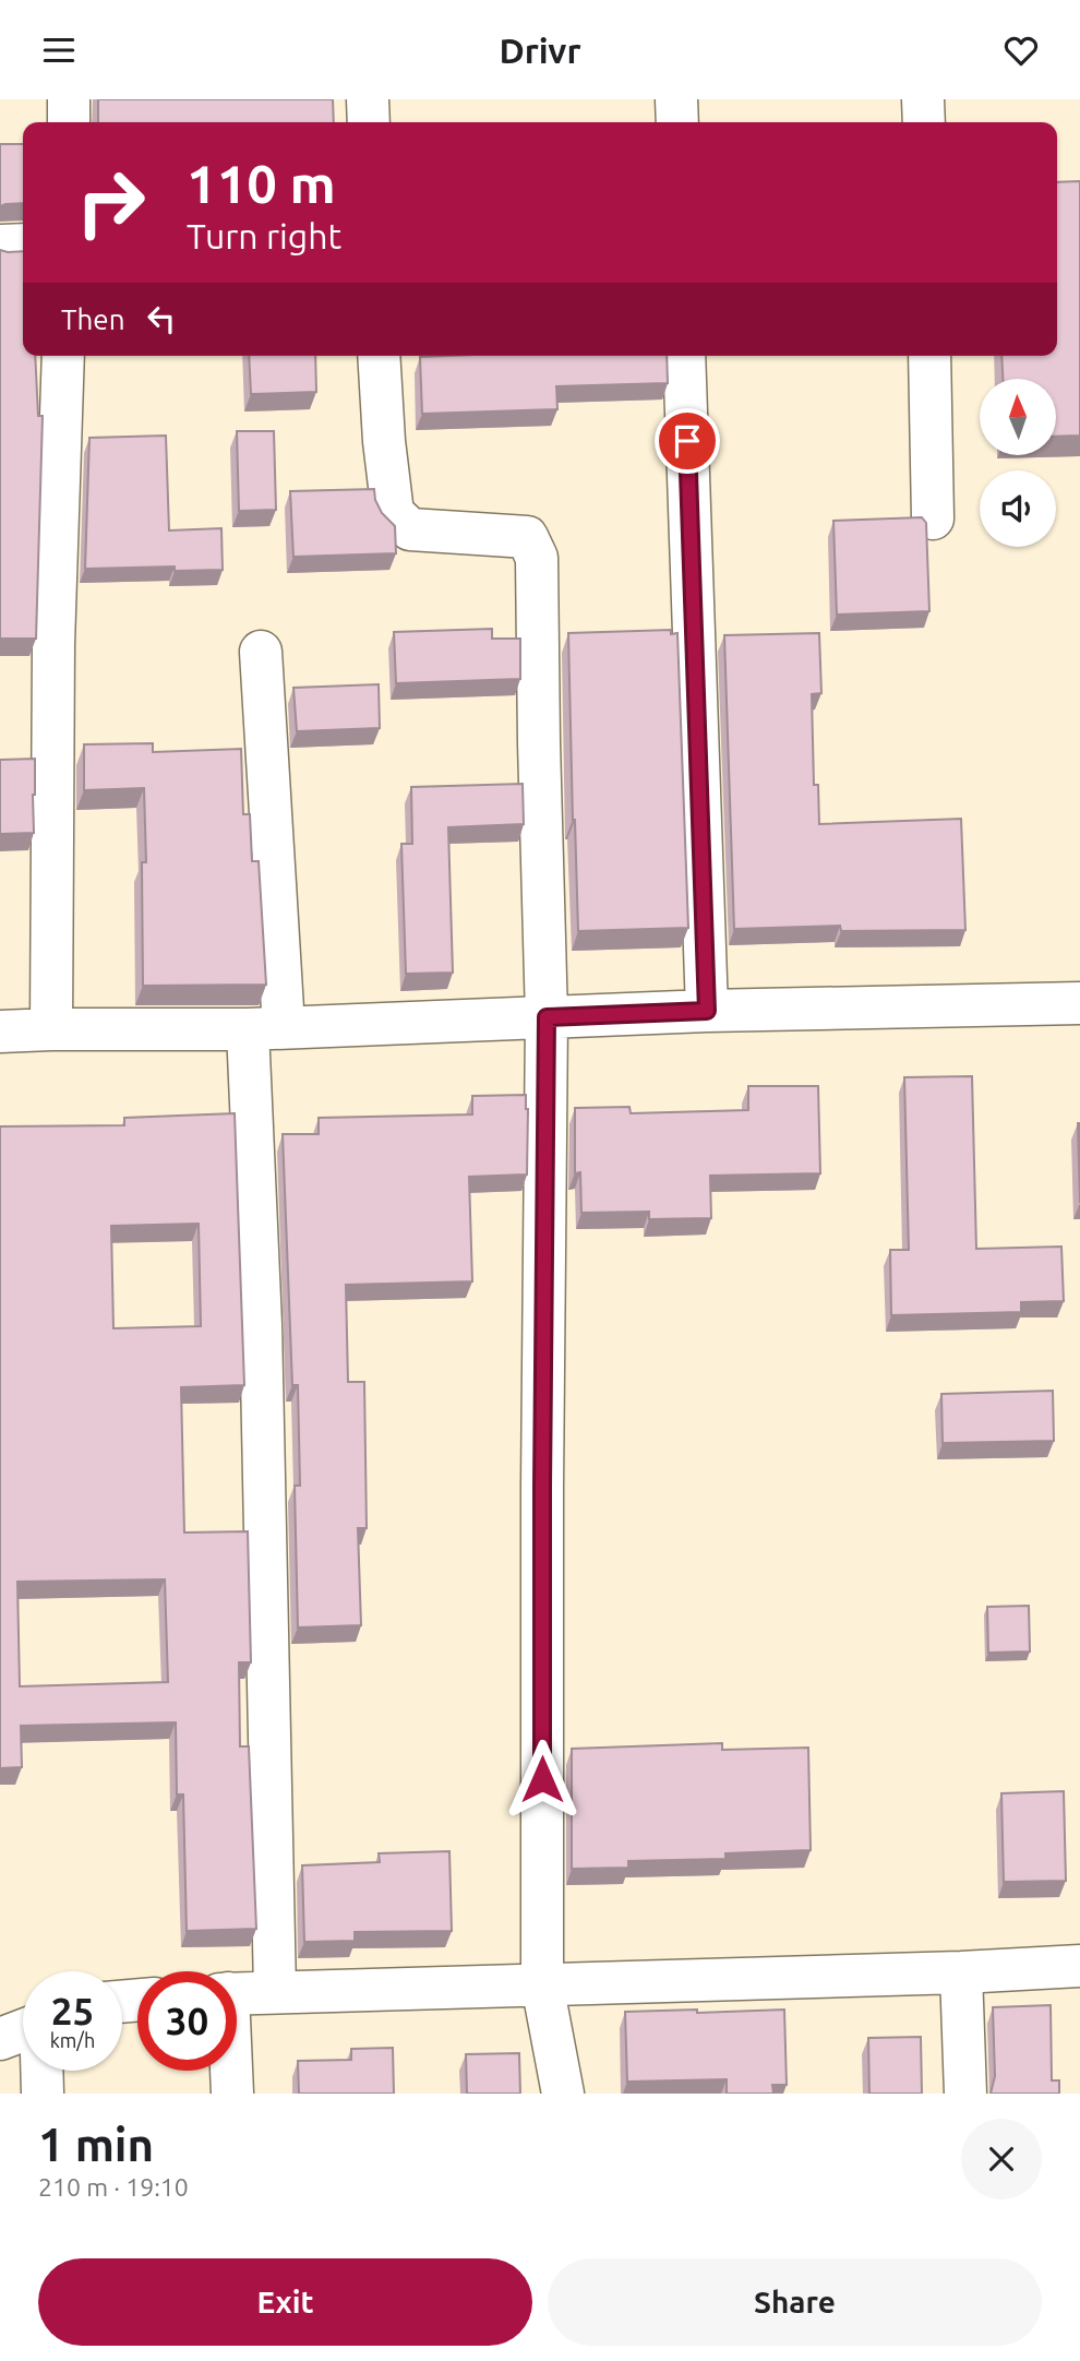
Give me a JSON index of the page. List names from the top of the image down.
{
  "north": "top",
  "page": {
    "header": "Drivr",
    "turn": ["110 m", "Turn right"],
    "then": "Then",
    "speed": "25 km/h",
    "limit": "30",
    "heading": ["1 min", "210 m · 19:10"],
    "buttons": ["Exit", "Share"]
  }
}
